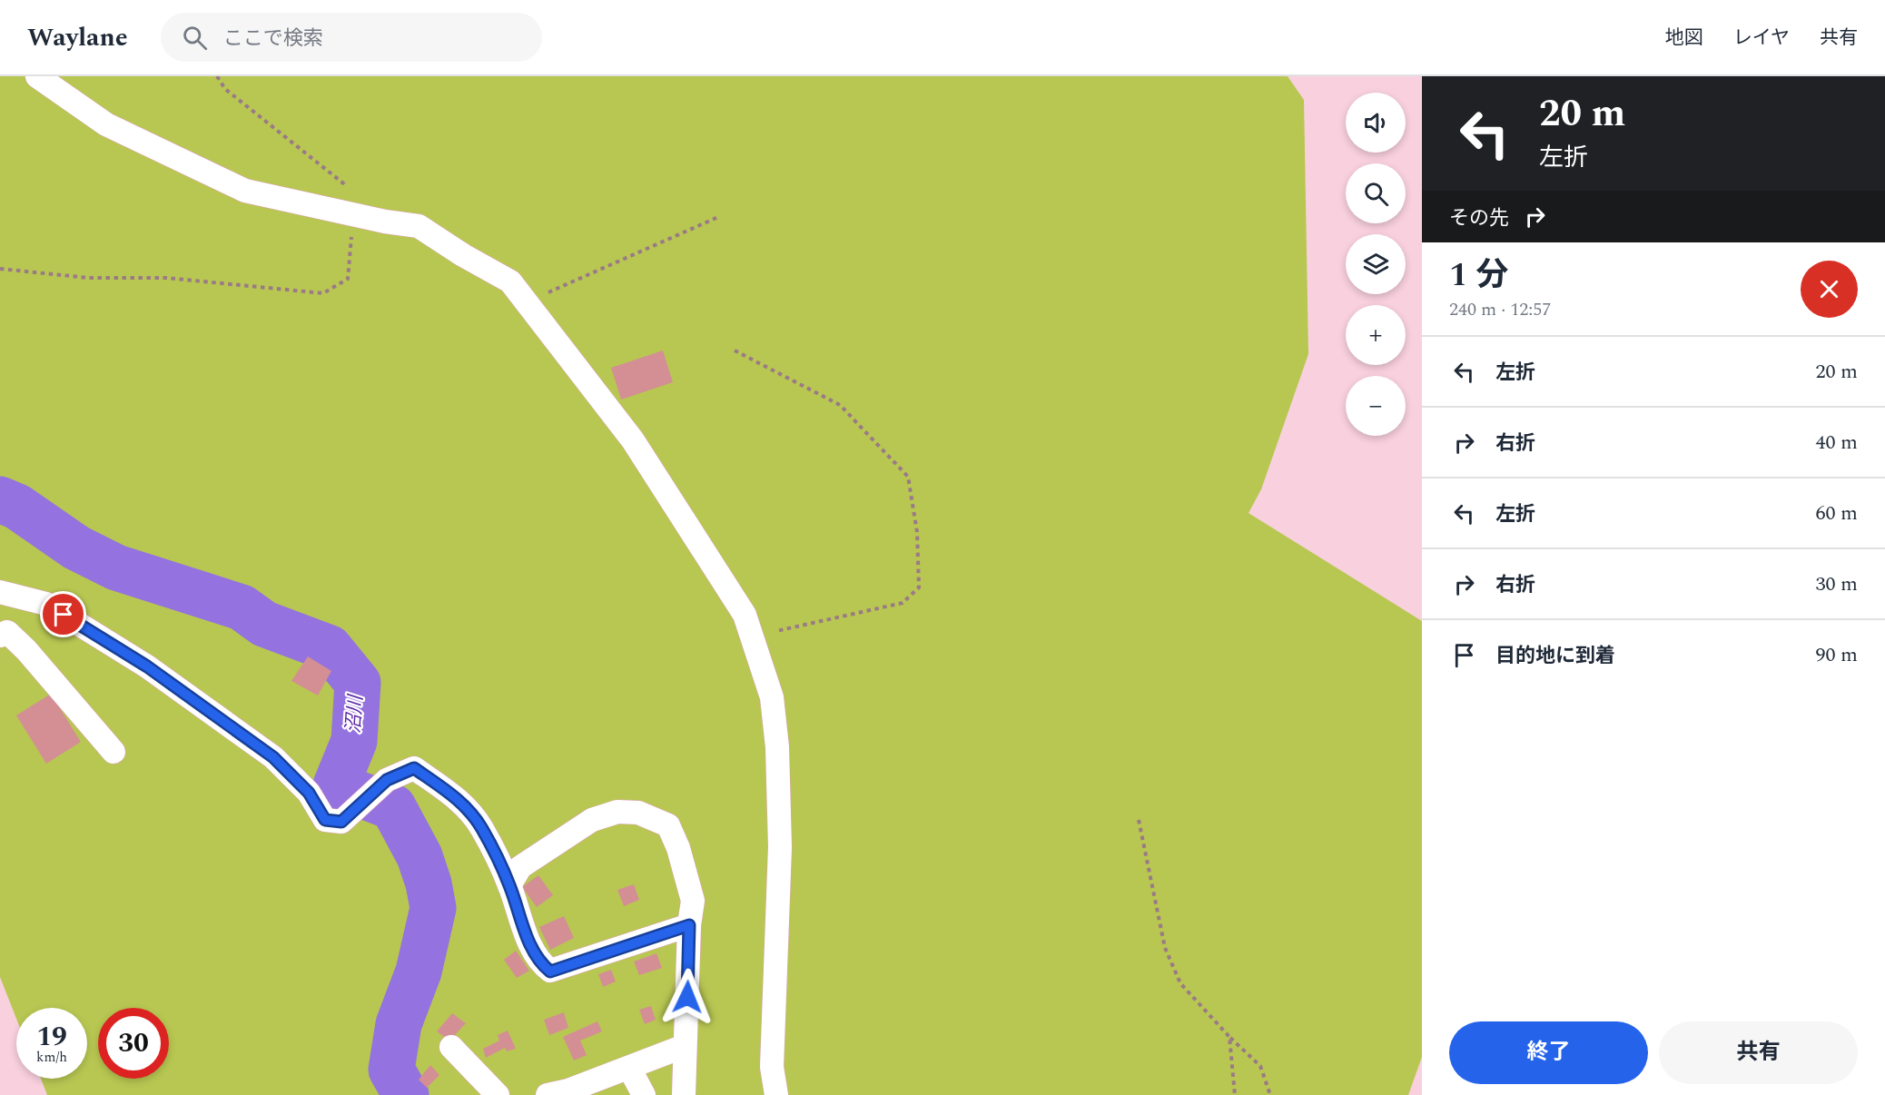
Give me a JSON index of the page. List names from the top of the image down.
{
  "water": ["沼川"],
  "page": {
    "header": "Waylane",
    "search": "ここで検索",
    "nav": ["地図", "レイヤ", "共有"],
    "turn": ["20 m", "左折"],
    "map_buttons": ["+", "−"],
    "then": "その先",
    "heading": ["1 分", "240 m · 12:57"],
    "list": [
      {
        "name": "左折",
        "value": "20 m"
      },
      {
        "name": "右折",
        "value": "40 m"
      },
      {
        "name": "左折",
        "value": "60 m"
      },
      {
        "name": "右折",
        "value": "30 m"
      },
      {
        "name": "目的地に到着",
        "value": "90 m"
      }
    ],
    "speed": "19 km/h",
    "limit": "30",
    "buttons": ["終了", "共有"]
  }
}
